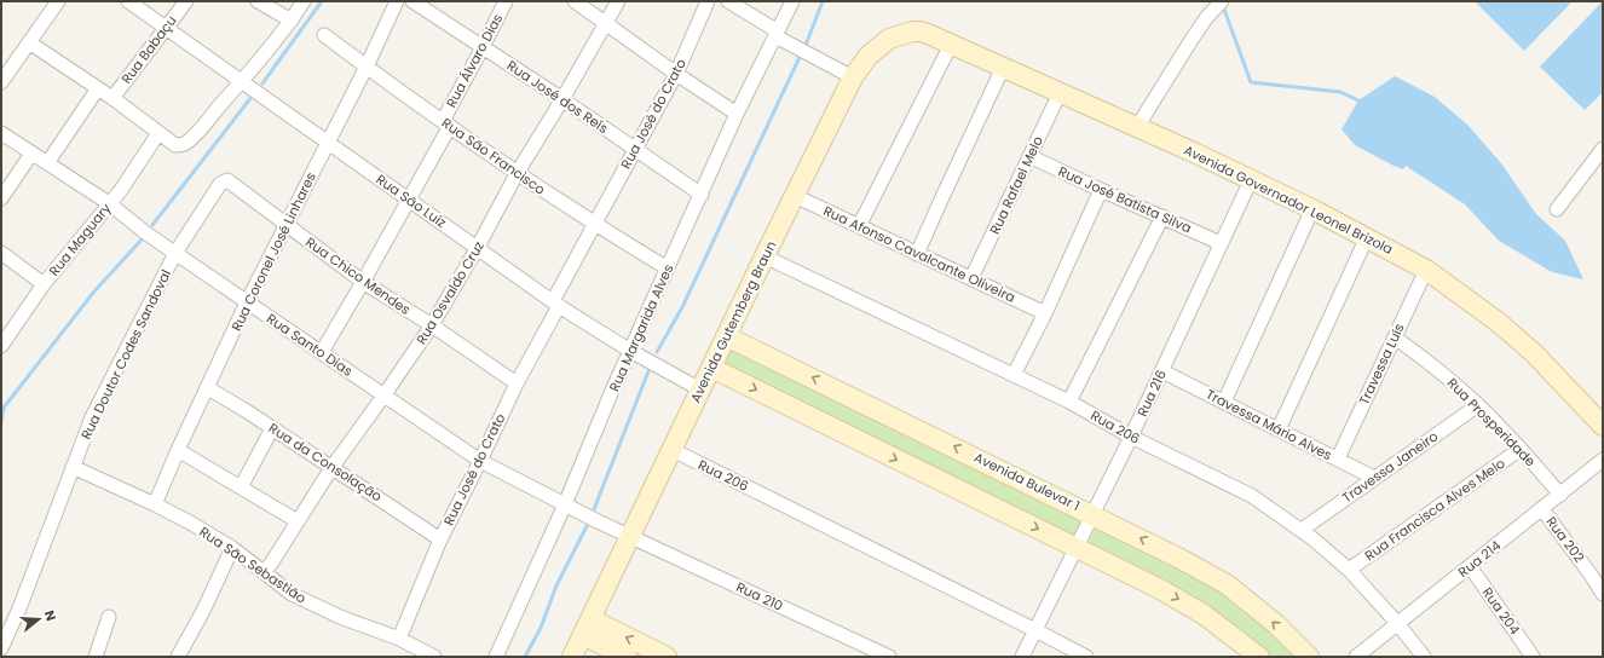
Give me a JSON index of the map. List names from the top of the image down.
{
  "streets": {
    "street": [
      "Rua Babaçu",
      "Rua Álvaro Dias",
      "Rua José dos Reís",
      "Rua José do Crato",
      "Rua São Francisco",
      "Rua Rafael Melo",
      "Rua José Batista Silva",
      "Avenida Governador Leonel Brizola",
      "Rua São Luiz",
      "Rua Maguary",
      "Rua Coronel José Linhares",
      "Rua Afonso Cavalcante Oliveira",
      "Rua Chico Mendes",
      "Rua Osvaldo Cruz",
      "Avenida Gutemberg Braun",
      "Rua Margarida Alves",
      "Rua Santo Dias",
      "Rua Doutor Codes Sandoval",
      "Travessa Luís",
      "Rua 216",
      "Rua Prosperidade",
      "Travessa Mário Alves",
      "Rua 206",
      "Rua da Consolação",
      "Travessa Janeiro",
      "Avenida Bulevar 1",
      "Rua Francisca Alves Melo",
      "Rua 202",
      "Rua 214",
      "Rua São Sebastião",
      "Rua 210",
      "Rua 204"
    ]
  },
  "crossings": [
    ["Rua Babaçu", "Rua São Luiz"],
    ["Rua Álvaro Dias", "Rua José dos Reís"],
    ["Rua Álvaro Dias", "Rua São Francisco"],
    ["Rua Álvaro Dias", "Rua São Luiz"],
    ["Rua Álvaro Dias", "Rua Chico Mendes"],
    ["Rua Álvaro Dias", "Rua Santo Dias"],
    ["Rua José dos Reís", "Rua José do Crato"],
    ["Rua José dos Reís", "Rua Osvaldo Cruz"],
    ["Rua José dos Reís", "Rua Margarida Alves"],
    ["Rua José do Crato", "Rua São Francisco"],
    ["Rua José do Crato", "Rua São Luiz"],
    ["Rua José do Crato", "Rua Chico Mendes"],
    ["Rua José do Crato", "Rua Santo Dias"],
    ["Rua José do Crato", "Rua da Consolação"],
    ["Rua José do Crato", "Rua São Sebastião"],
    ["Rua São Francisco", "Rua Coronel José Linhares"],
    ["Rua São Francisco", "Rua Osvaldo Cruz"],
    ["Rua São Francisco", "Rua Margarida Alves"],
    ["Rua Rafael Melo", "Rua José Batista Silva"],
    ["Rua Rafael Melo", "Avenida Governador Leonel Brizola"],
    ["Rua Rafael Melo", "Rua Afonso Cavalcante Oliveira"],
    ["Rua José Batista Silva", "Rua 216"],
    ["Avenida Governador Leonel Brizola", "Avenida Gutemberg Braun"],
    ["Avenida Governador Leonel Brizola", "Travessa Luís"],
    ["Avenida Governador Leonel Brizola", "Rua 216"],
    ["Rua São Luiz", "Rua Coronel José Linhares"],
    ["Rua São Luiz", "Rua Osvaldo Cruz"],
    ["Rua São Luiz", "Avenida Gutemberg Braun"],
    ["Rua São Luiz", "Rua Margarida Alves"],
    ["Rua Maguary", "Rua Santo Dias"],
    ["Rua Coronel José Linhares", "Rua Chico Mendes"],
    ["Rua Coronel José Linhares", "Rua Santo Dias"],
    ["Rua Coronel José Linhares", "Rua da Consolação"],
    ["Rua Coronel José Linhares", "Rua São Sebastião"],
    ["Rua Afonso Cavalcante Oliveira", "Avenida Gutemberg Braun"],
    ["Rua Chico Mendes", "Rua Osvaldo Cruz"],
    ["Rua Chico Mendes", "Rua Doutor Codes Sandoval"],
    ["Rua Osvaldo Cruz", "Rua Santo Dias"],
    ["Rua Osvaldo Cruz", "Rua da Consolação"],
    ["Rua Osvaldo Cruz", "Rua São Sebastião"],
    ["Avenida Gutemberg Braun", "Rua Santo Dias"],
    ["Avenida Gutemberg Braun", "Rua 206"],
    ["Avenida Gutemberg Braun", "Avenida Bulevar 1"],
    ["Avenida Gutemberg Braun", "Rua 210"],
    ["Rua Margarida Alves", "Rua Santo Dias"],
    ["Rua Santo Dias", "Rua Doutor Codes Sandoval"],
    ["Rua Santo Dias", "Rua 210"],
    ["Rua Doutor Codes Sandoval", "Rua São Sebastião"],
    ["Travessa Luís", "Rua Prosperidade"],
    ["Travessa Luís", "Travessa Mário Alves"],
    ["Rua 216", "Travessa Mário Alves"],
    ["Rua 216", "Rua 206"],
    ["Rua 216", "Avenida Bulevar 1"],
    ["Rua Prosperidade", "Travessa Janeiro"],
    ["Rua Prosperidade", "Rua Francisca Alves Melo"],
    ["Rua Prosperidade", "Rua 214"],
    ["Travessa Mário Alves", "Travessa Janeiro"],
    ["Rua 206", "Travessa Janeiro"],
    ["Rua 206", "Rua Francisca Alves Melo"],
    ["Rua 206", "Rua 214"],
    ["Rua 202", "Rua 214"],
    ["Rua 214", "Rua 204"]
  ],
  "north": "right"
}
